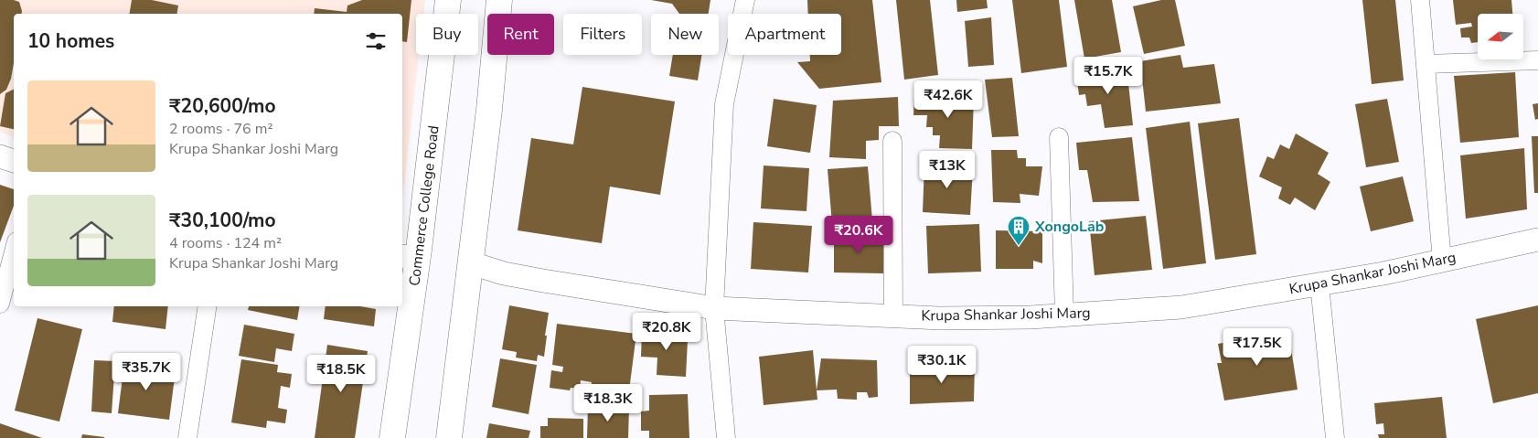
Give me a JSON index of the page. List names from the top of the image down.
{
  "streets": {
    "main road": ["Commerce College Road"],
    "street": ["Krupa Shankar Joshi Marg"]
  },
  "places": {
    "building": ["XongoLab"]
  },
  "north": "left",
  "page": {
    "chip": [
      "Buy",
      "Rent",
      "Filters",
      "New",
      "Apartment"
    ],
    "heading": "10 homes",
    "price": [
      "₹15.7K",
      "₹42.6K",
      "₹13K",
      "₹20.6K",
      "₹20.8K",
      "₹17.5K",
      "₹30.1K",
      "₹35.7K",
      "₹18.5K",
      "₹18.3K"
    ],
    "list": [
      {
        "name": "₹20,600/mo",
        "note": "2 rooms · 76 m² · Krupa Shankar Joshi Marg"
      },
      {
        "name": "₹30,100/mo",
        "note": "4 rooms · 124 m² · Krupa Shankar Joshi Marg"
      }
    ]
  }
}
